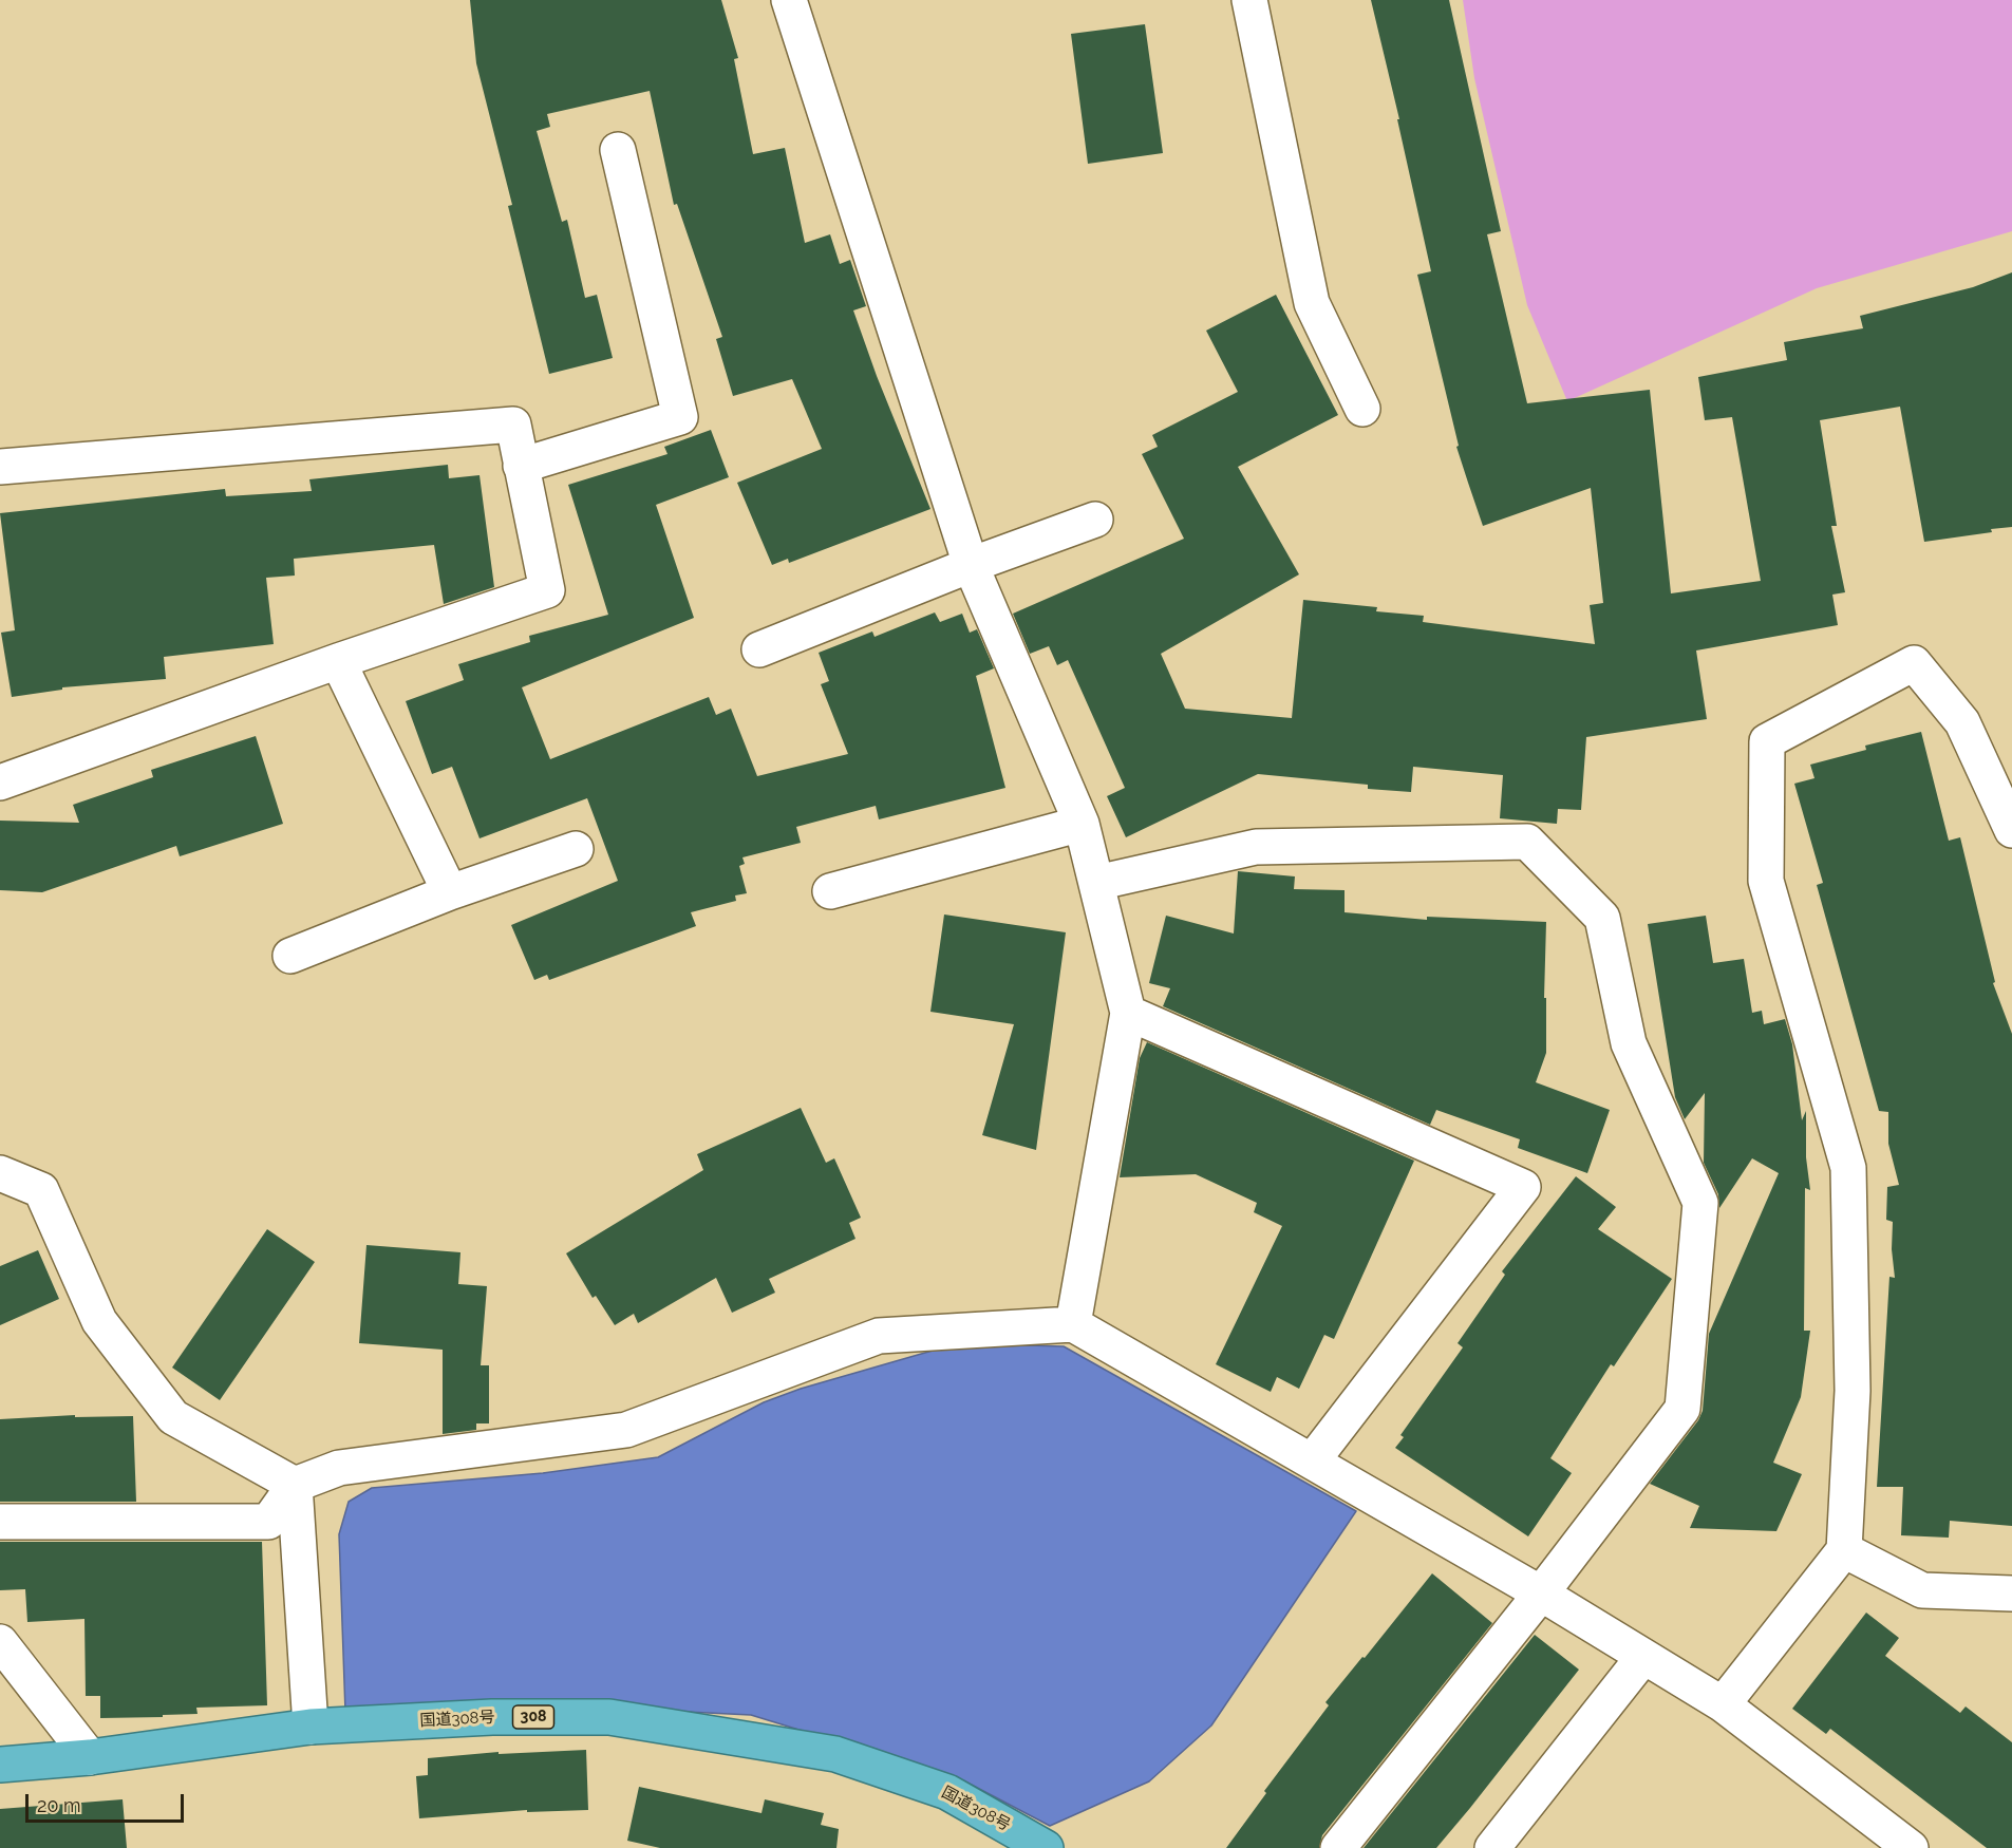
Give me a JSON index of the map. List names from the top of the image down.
{
  "streets": {
    "highway": ["308", "国道308号"]
  },
  "scale_bar": "20 m"
}
